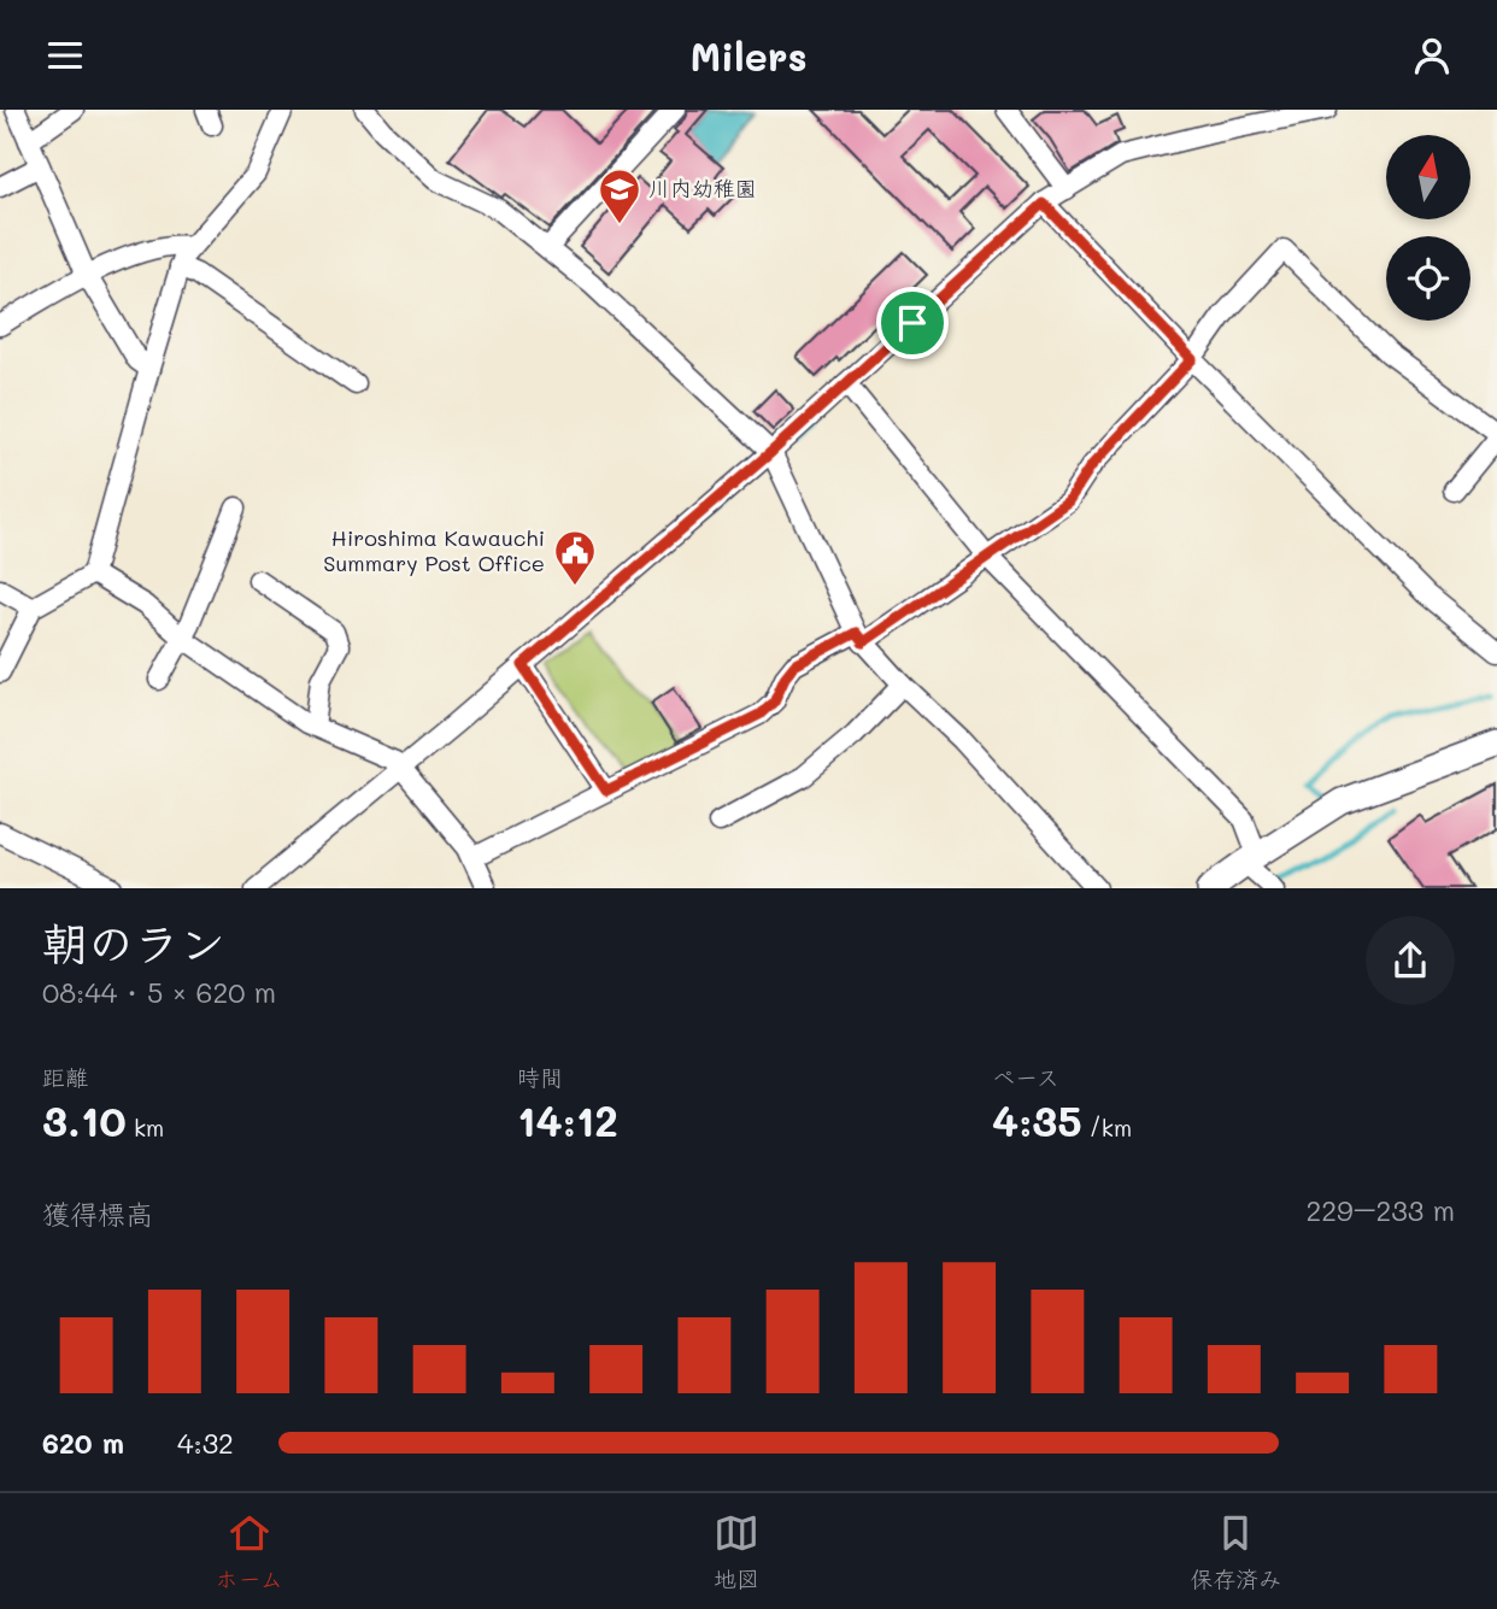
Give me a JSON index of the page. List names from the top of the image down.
{
  "places": {
    "school or university": ["川内幼稚園"],
    "public building": ["Hiroshima Kawauchi Summary Post Office"]
  },
  "north": "top",
  "page": {
    "header": "Milers",
    "heading": ["朝のラン", "08:44 · 5 × 620 m"],
    "stats": [
      ["距離", "3.10 km"],
      ["時間", "14:12"],
      ["ペース", "4:35 /km"]
    ],
    "chart": ["獲得標高", "229–233 m"],
    "list": [
      {
        "name": "620 m",
        "note": "4:32"
      }
    ],
    "tabs": ["ホーム", "地図", "保存済み"]
  }
}
